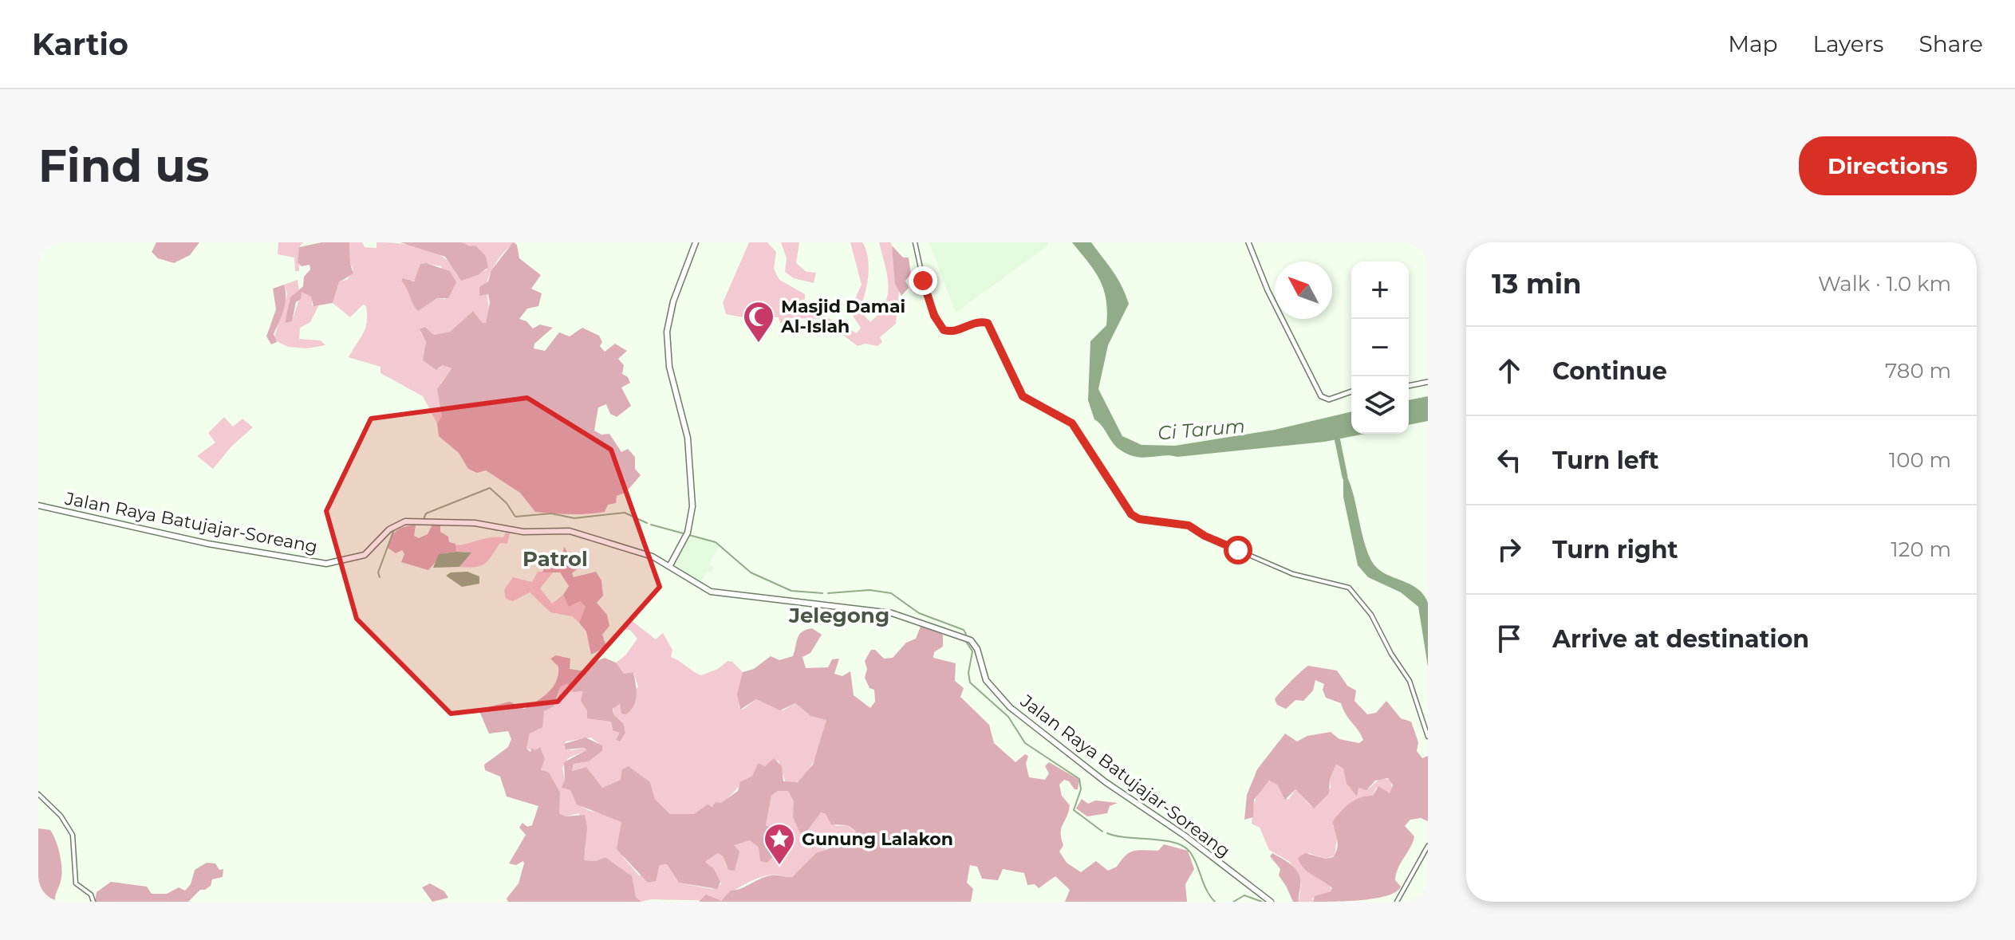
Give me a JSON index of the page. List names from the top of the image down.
{
  "streets": {
    "main road": ["Jalan Raya Batujajar-Soreang"]
  },
  "districts": ["Patrol", "Jelegong"],
  "water": ["Ci Tarum"],
  "places": {
    "mosque": ["Masjid Damai Al-Islah"],
    "place": ["Gunung Lalakon"]
  },
  "north": "top left",
  "page": {
    "header": "Kartio",
    "nav": ["Map", "Layers", "Share"],
    "buttons": "Directions",
    "title": "Find us",
    "heading": ["13 min", "Walk · 1.0 km"],
    "map_buttons": ["+", "−"],
    "list": [
      ["Continue", "780 m"],
      ["Turn left", "100 m"],
      ["Turn right", "120 m"],
      "Arrive at destination"
    ]
  }
}
